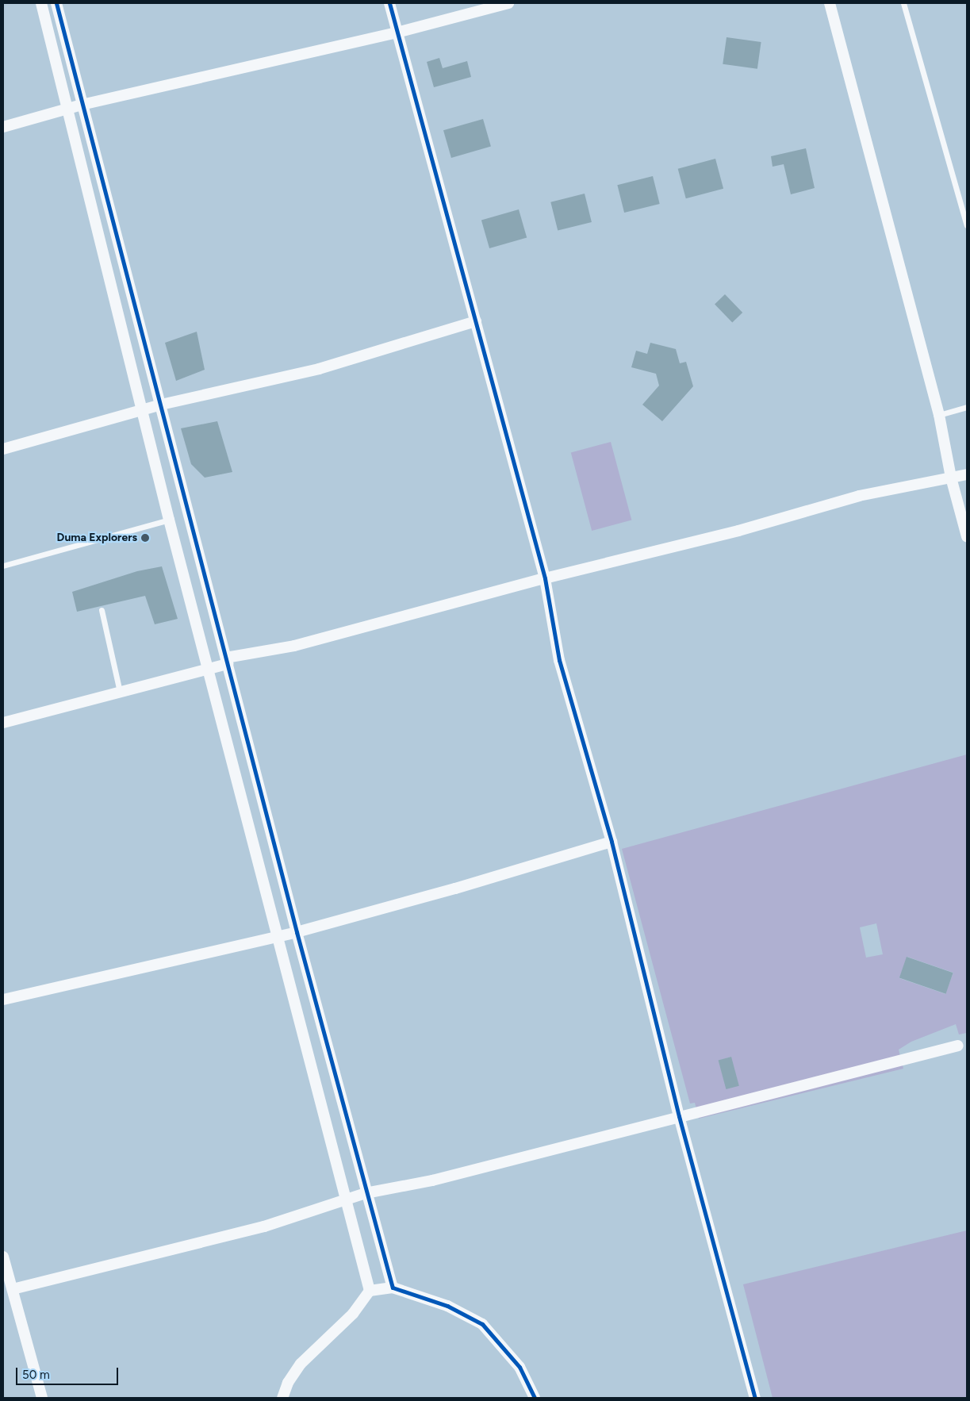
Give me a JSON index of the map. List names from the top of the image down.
{
  "places": ["Duma Explorers"],
  "scale_bar": "50 m"
}
